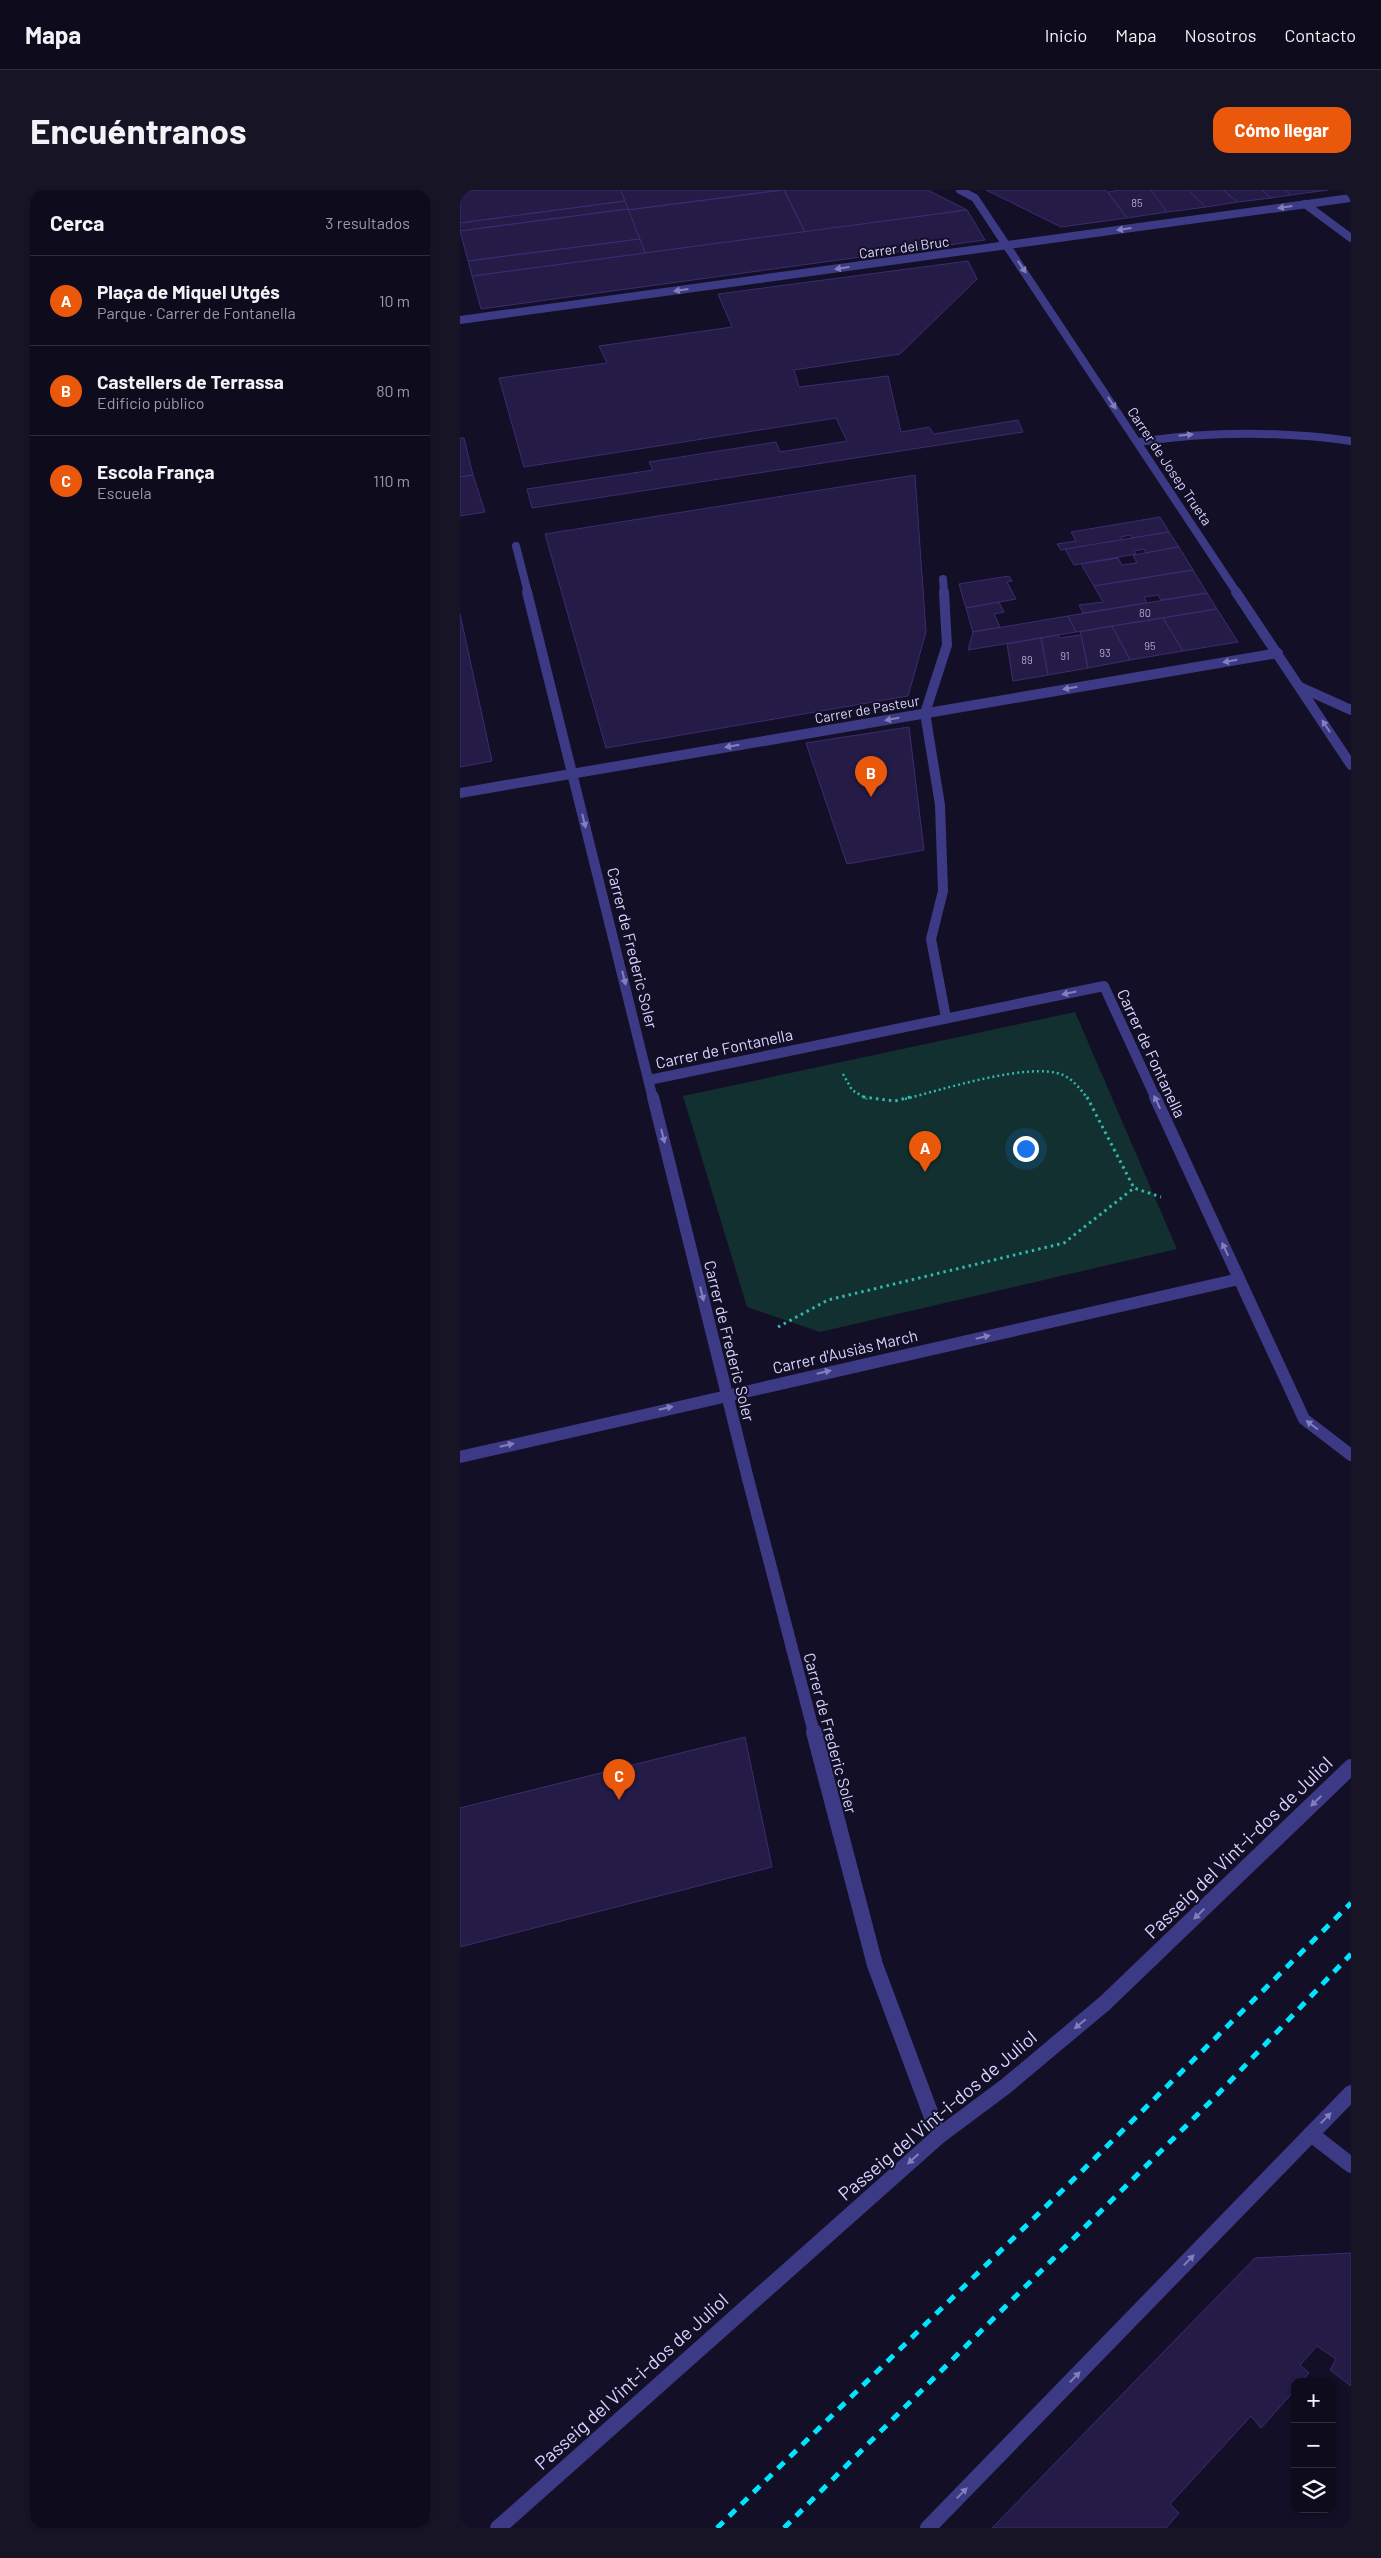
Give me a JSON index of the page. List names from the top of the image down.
{
  "streets": {
    "street": [
      "Carrer del Bruc",
      "Carrer de Josep Trueta",
      "Carrer de Pasteur",
      "Carrer de Frederic Soler",
      "Carrer de Fontanella",
      "Carrer d'Ausiàs March",
      "Passeig del Vint-i-dos de Juliol"
    ]
  },
  "crossings": [
    ["Carrer del Bruc", "Carrer de Josep Trueta"],
    ["Carrer de Josep Trueta", "Carrer de Pasteur"],
    ["Carrer de Pasteur", "Carrer de Frederic Soler"],
    ["Carrer de Frederic Soler", "Carrer de Fontanella"],
    ["Carrer de Frederic Soler", "Carrer d'Ausiàs March"],
    ["Carrer de Frederic Soler", "Passeig del Vint-i-dos de Juliol"],
    ["Carrer de Fontanella", "Carrer d'Ausiàs March"]
  ],
  "one_way": [
    "Carrer del Bruc",
    "Carrer de Pasteur",
    "Carrer de Frederic Soler",
    "Carrer de Fontanella",
    "Carrer d'Ausiàs March",
    "Passeig del Vint-i-dos de Juliol"
  ],
  "house_numbers": [
    "85",
    "80",
    "95",
    "93",
    "91",
    "89"
  ],
  "page": {
    "header": "Mapa",
    "nav": [
      "Inicio",
      "Mapa",
      "Nosotros",
      "Contacto"
    ],
    "buttons": "Cómo llegar",
    "title": "Encuéntranos",
    "heading": ["Cerca", "3 resultados"],
    "list": [
      {
        "mark": "A",
        "name": "Plaça de Miquel Utgés",
        "note": "Parque · Carrer de Fontanella",
        "value": "10 m"
      },
      {
        "mark": "B",
        "name": "Castellers de Terrassa",
        "note": "Edificio público",
        "value": "80 m"
      },
      {
        "mark": "C",
        "name": "Escola França",
        "note": "Escuela",
        "value": "110 m"
      }
    ],
    "pins": ["B", "A", "C"],
    "map_buttons": ["+", "−"]
  }
}
